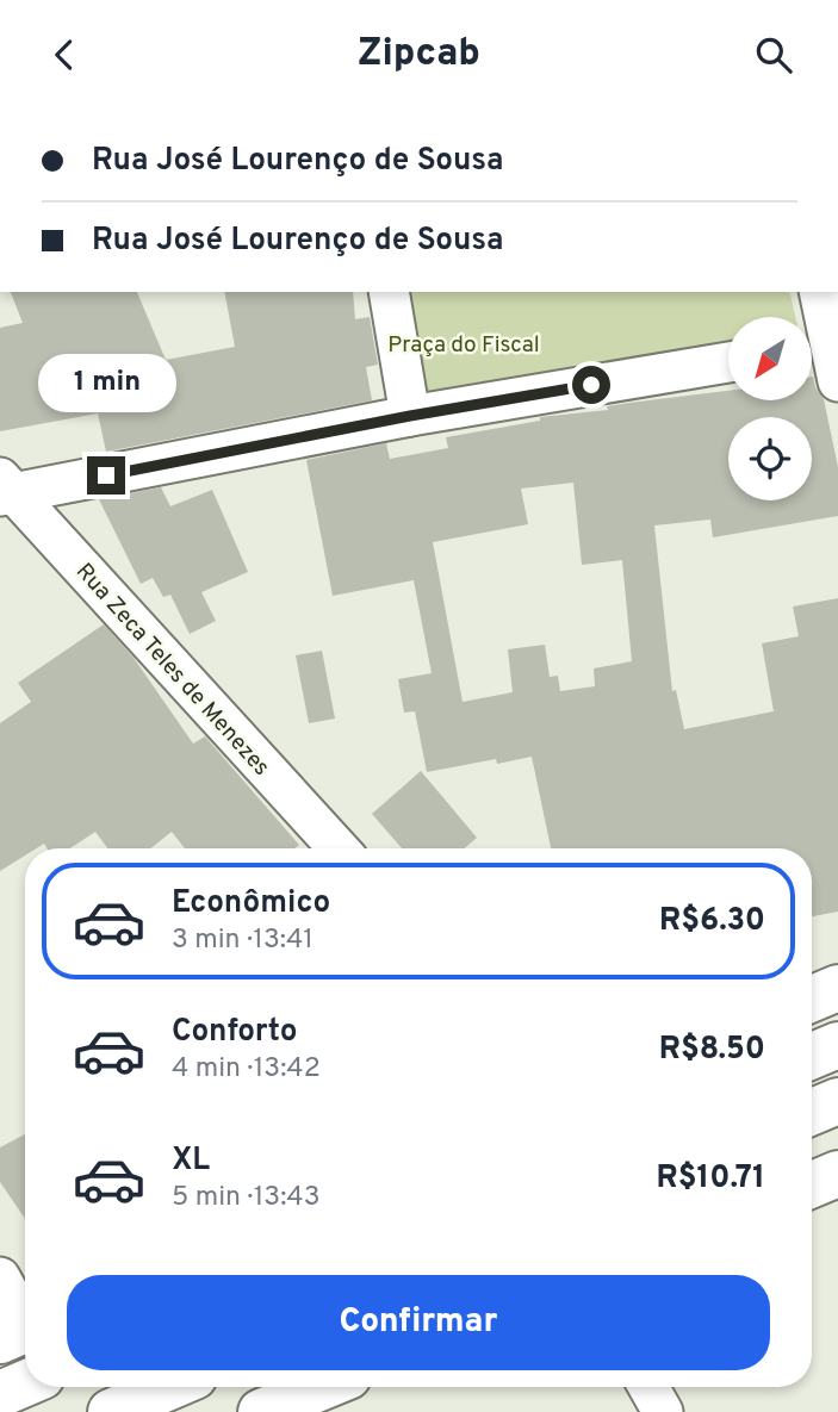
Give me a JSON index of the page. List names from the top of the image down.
{
  "streets": {
    "street": ["Rua Zeca Teles de Menezes"]
  },
  "parks": ["Praça do Fiscal"],
  "north": "bottom left",
  "page": {
    "header": "Zipcab",
    "banner": ["Rua José Lourenço de Sousa", "Rua José Lourenço de Sousa"],
    "bubble": "1 min",
    "list": [
      {
        "name": "Econômico",
        "note": "3 min · 13:41",
        "value": "R$6.30"
      },
      {
        "name": "Conforto",
        "note": "4 min · 13:42",
        "value": "R$8.50"
      },
      {
        "name": "XL",
        "note": "5 min · 13:43",
        "value": "R$10.71"
      }
    ],
    "buttons": "Confirmar"
  }
}
